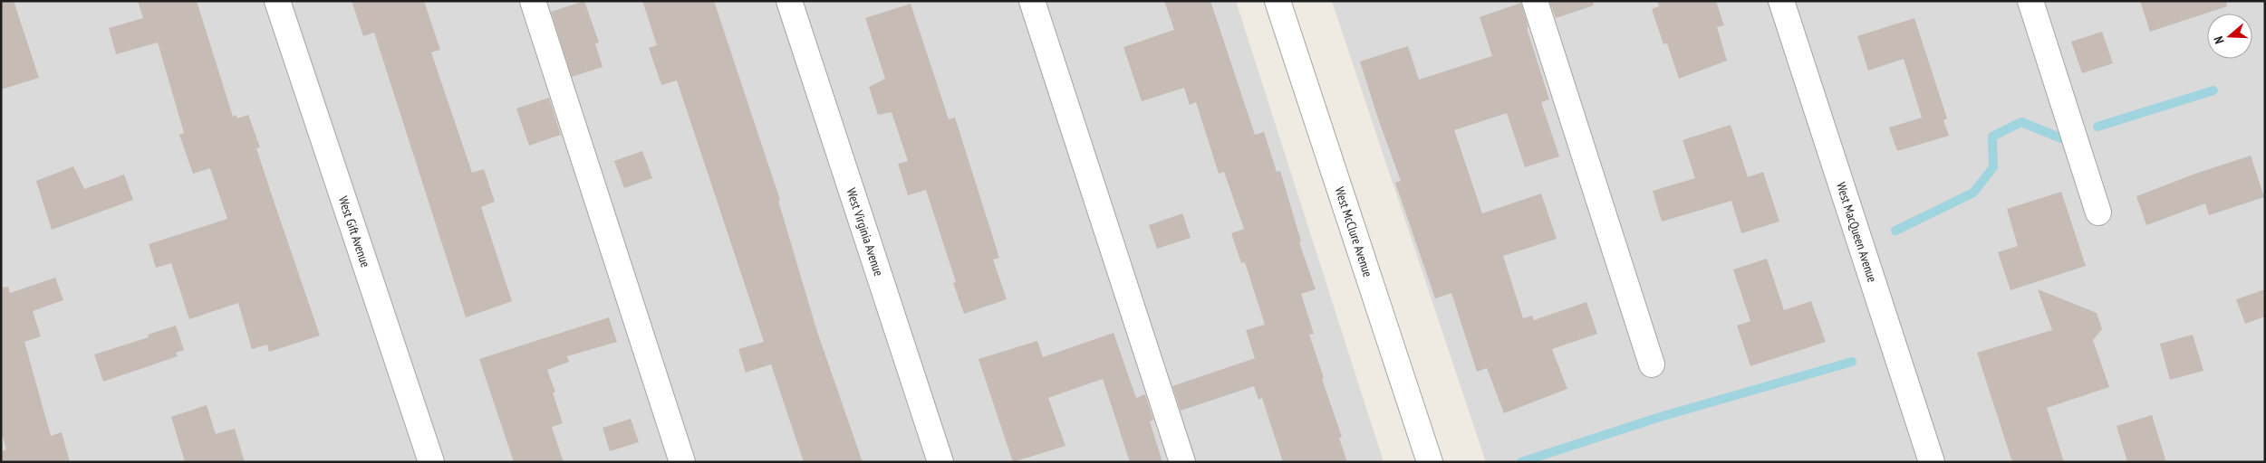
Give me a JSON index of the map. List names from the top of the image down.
{
  "streets": {
    "street": [
      "West Gift Avenue",
      "West Virginia Avenue",
      "West McClure Avenue",
      "West MacQueen Avenue"
    ]
  },
  "north": "left"
}
